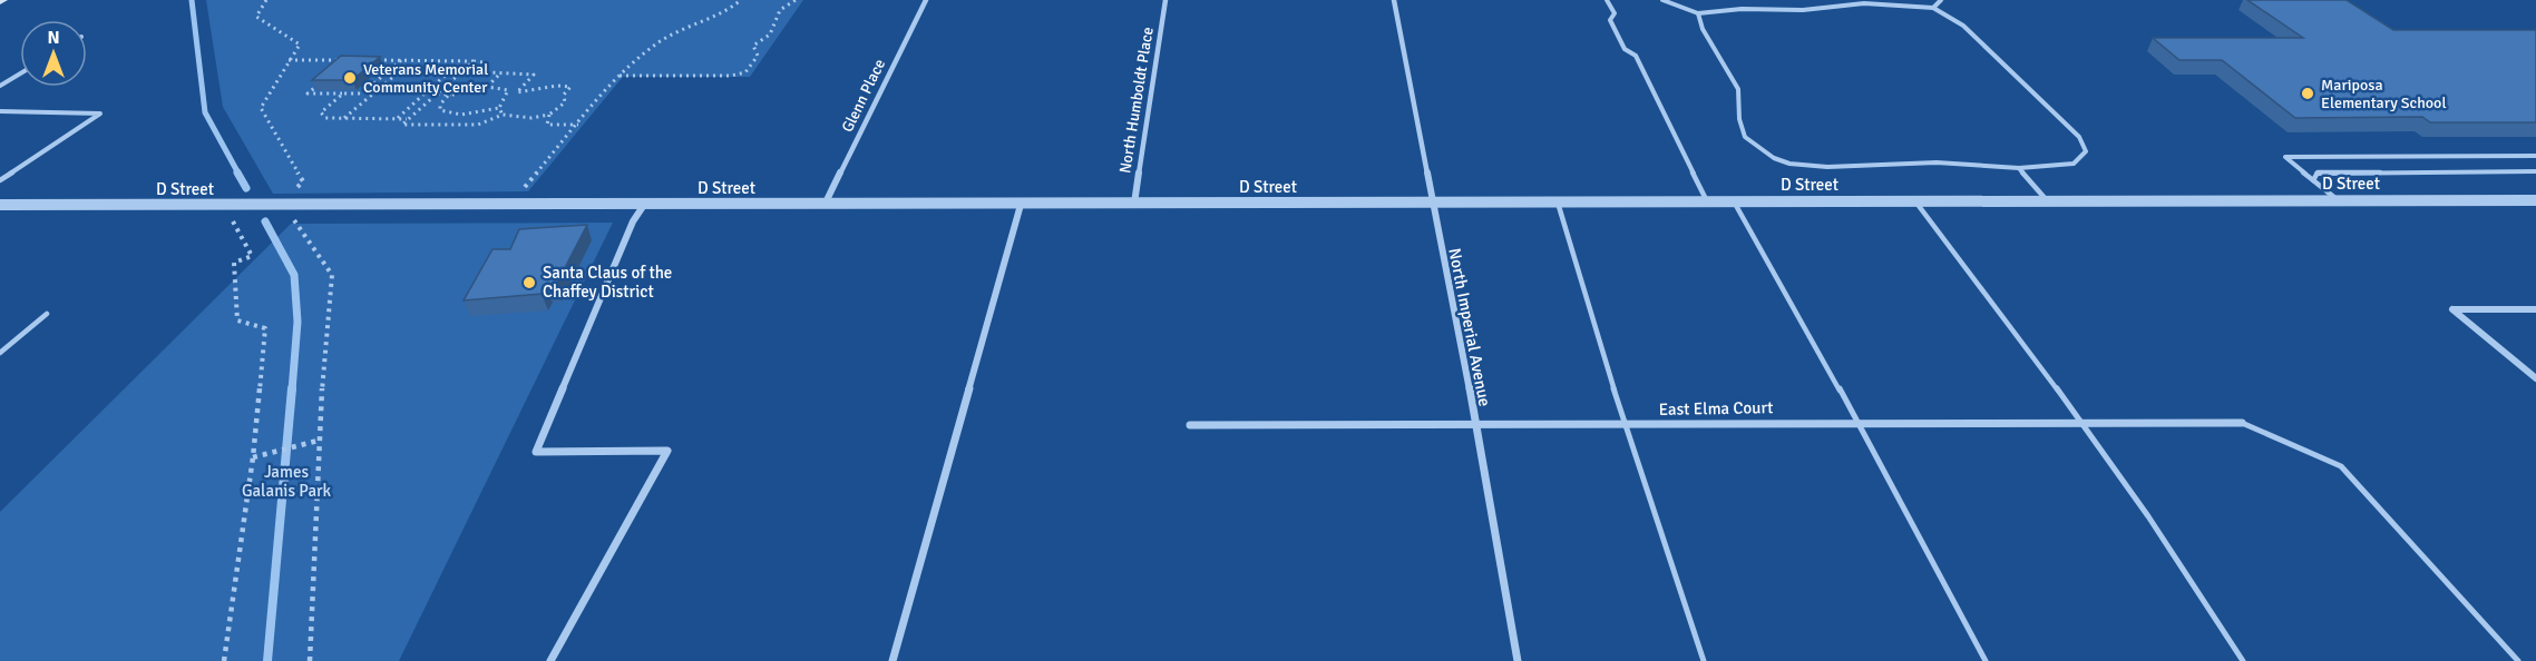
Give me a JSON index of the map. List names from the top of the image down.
{
  "streets": {
    "street": [
      "Glenn Place",
      "North Humboldt Place",
      "D Street",
      "North Imperial Avenue",
      "East Elma Court"
    ]
  },
  "crossings": [
    ["Glenn Place", "D Street"],
    ["North Humboldt Place", "D Street"],
    ["D Street", "North Imperial Avenue"],
    ["North Imperial Avenue", "East Elma Court"]
  ],
  "parks": ["James Galanis Park"],
  "places": ["Veterans Memorial Community Center", "Mariposa Elementary School", "Santa Claus of the Chaffey District"],
  "north": "top"
}
